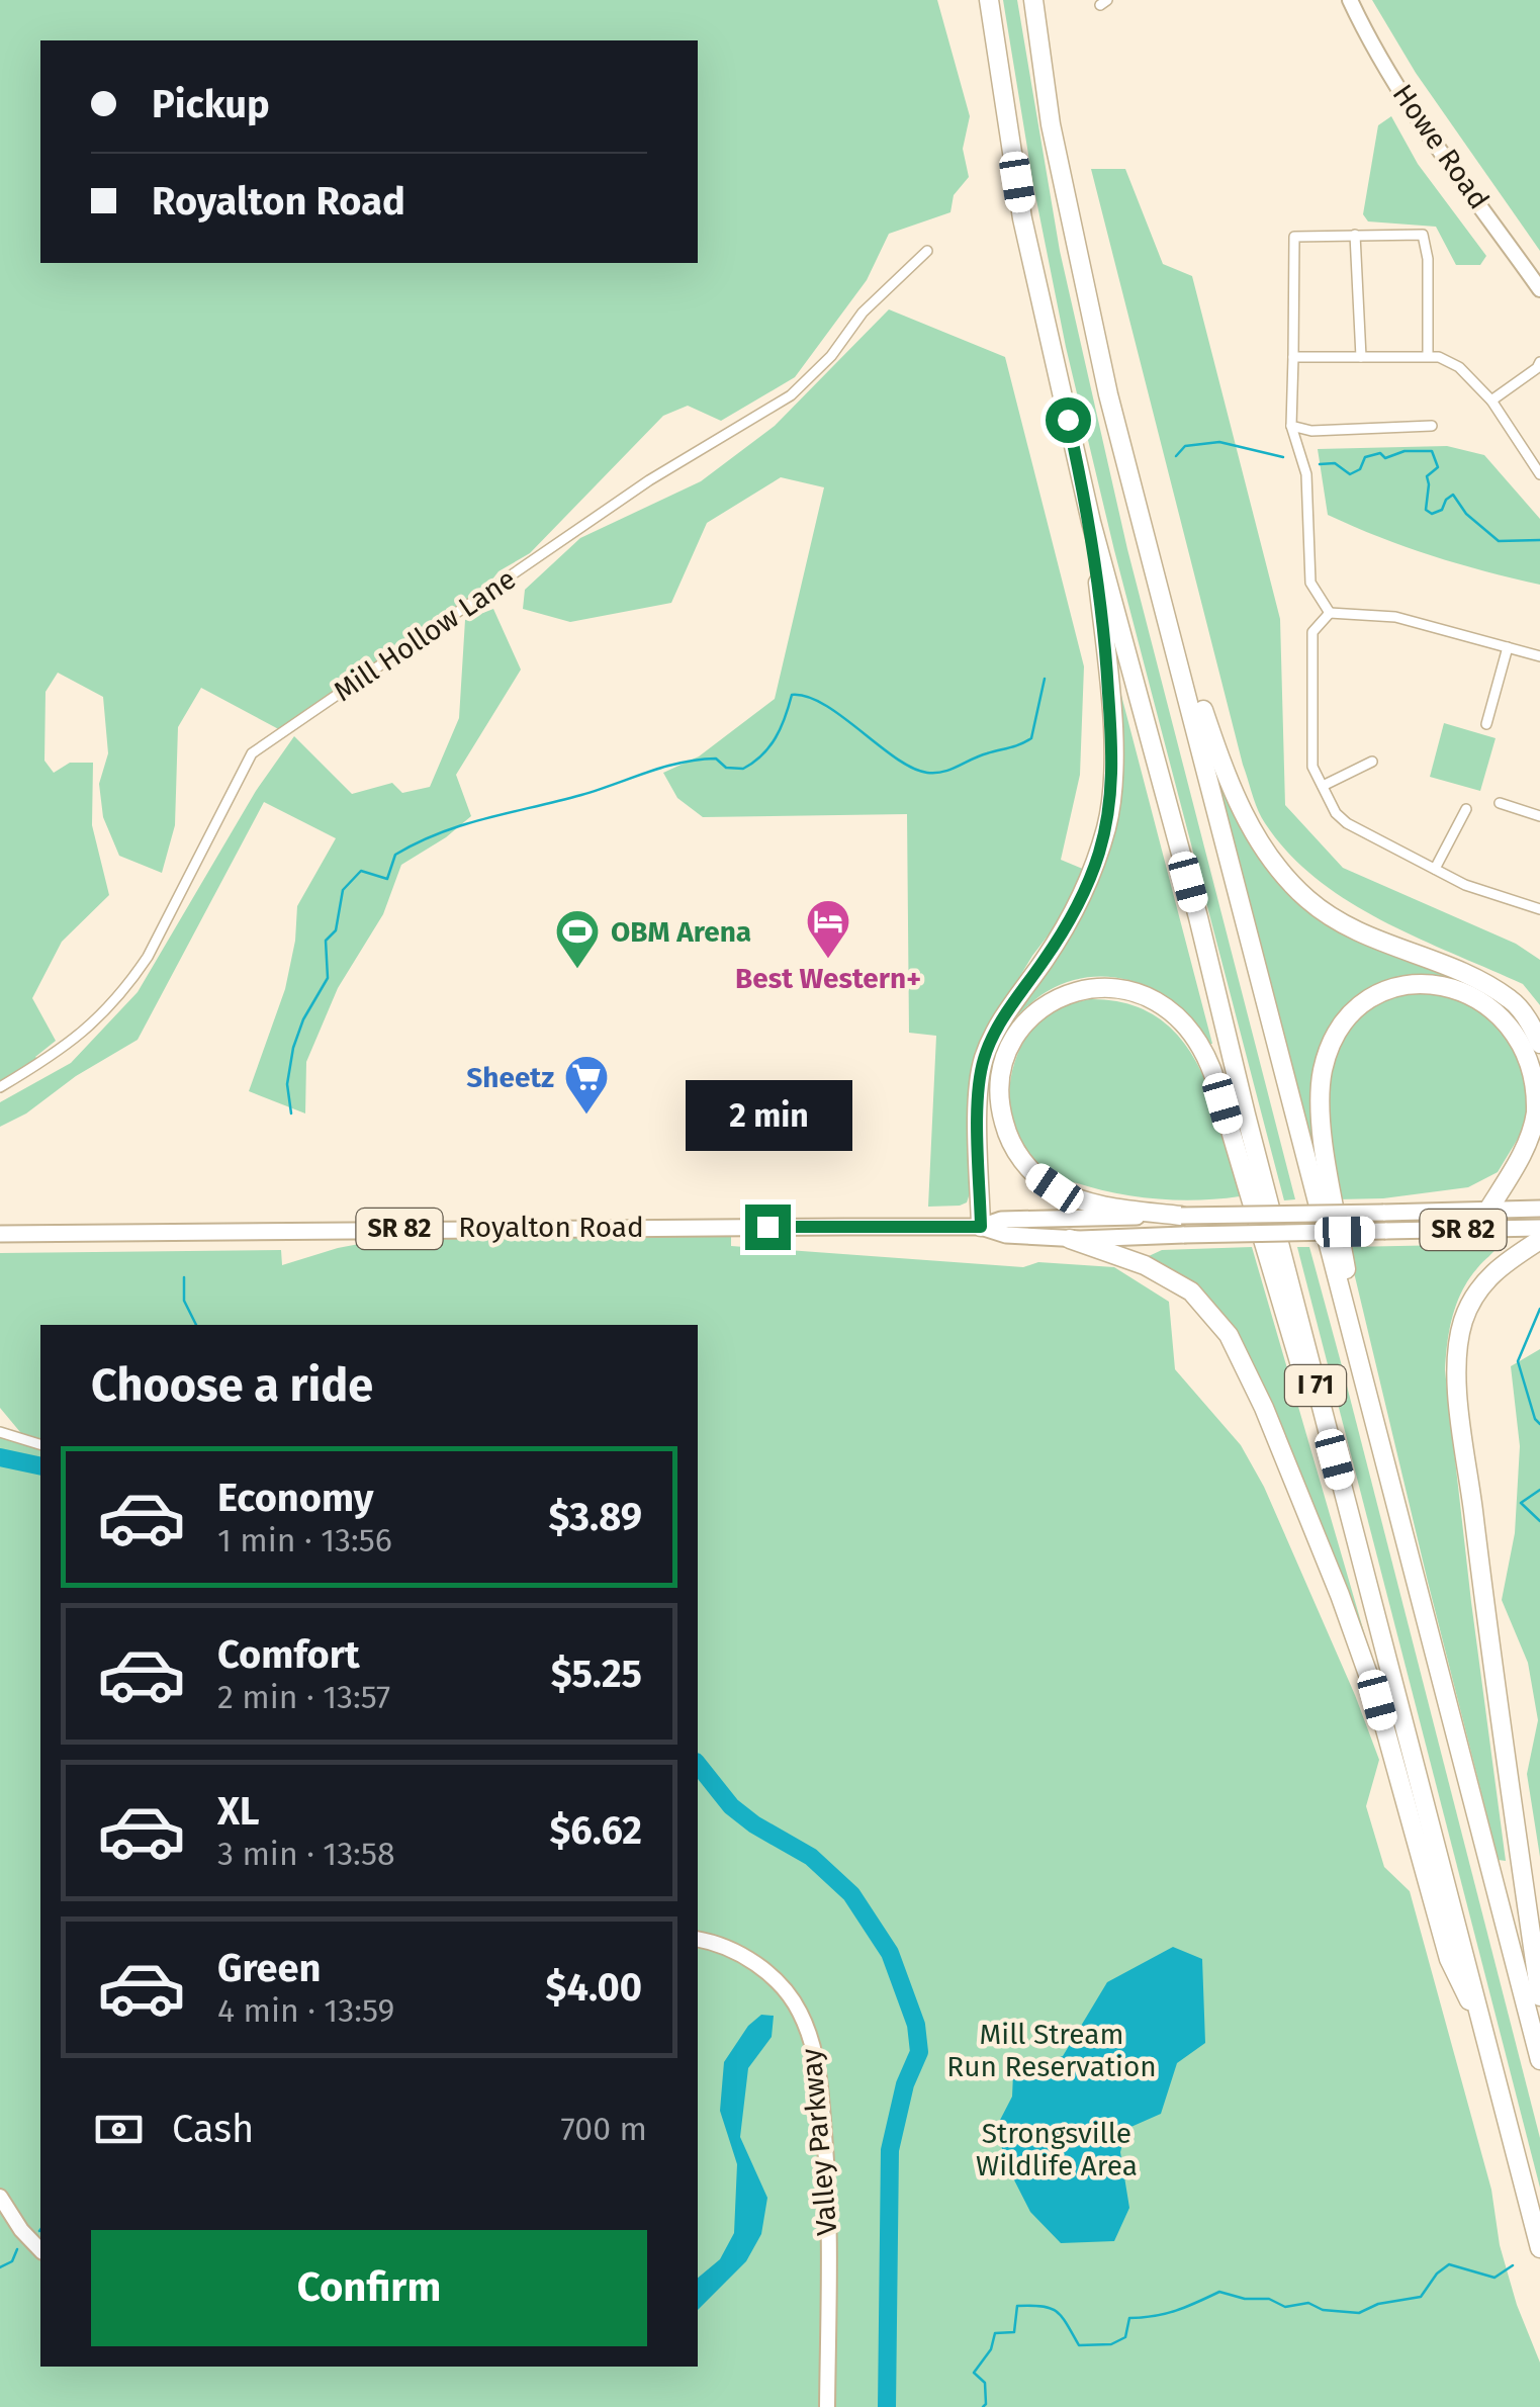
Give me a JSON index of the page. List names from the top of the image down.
{
  "streets": {
    "highway": ["I 71"],
    "main road": ["Royalton Road", "SR 82"],
    "street": ["Howe Road", "Mill Hollow Lane", "Valley Parkway"]
  },
  "parks": ["Mill Stream Run Reservation", "Strongsville Wildlife Area"],
  "places": {
    "hotel": ["Best Western+"],
    "sports": ["OBM Arena"],
    "supermarket": ["Sheetz"]
  },
  "page": {
    "banner": ["Pickup", "Royalton Road"],
    "bubble": "2 min",
    "heading": "Choose a ride",
    "list": [
      {
        "name": "Economy",
        "note": "1 min · 13:56",
        "value": "$3.89"
      },
      {
        "name": "Comfort",
        "note": "2 min · 13:57",
        "value": "$5.25"
      },
      {
        "name": "XL",
        "note": "3 min · 13:58",
        "value": "$6.62"
      },
      {
        "name": "Green",
        "note": "4 min · 13:59",
        "value": "$4.00"
      }
    ],
    "pay": ["Cash", "700 m"],
    "buttons": "Confirm"
  }
}
